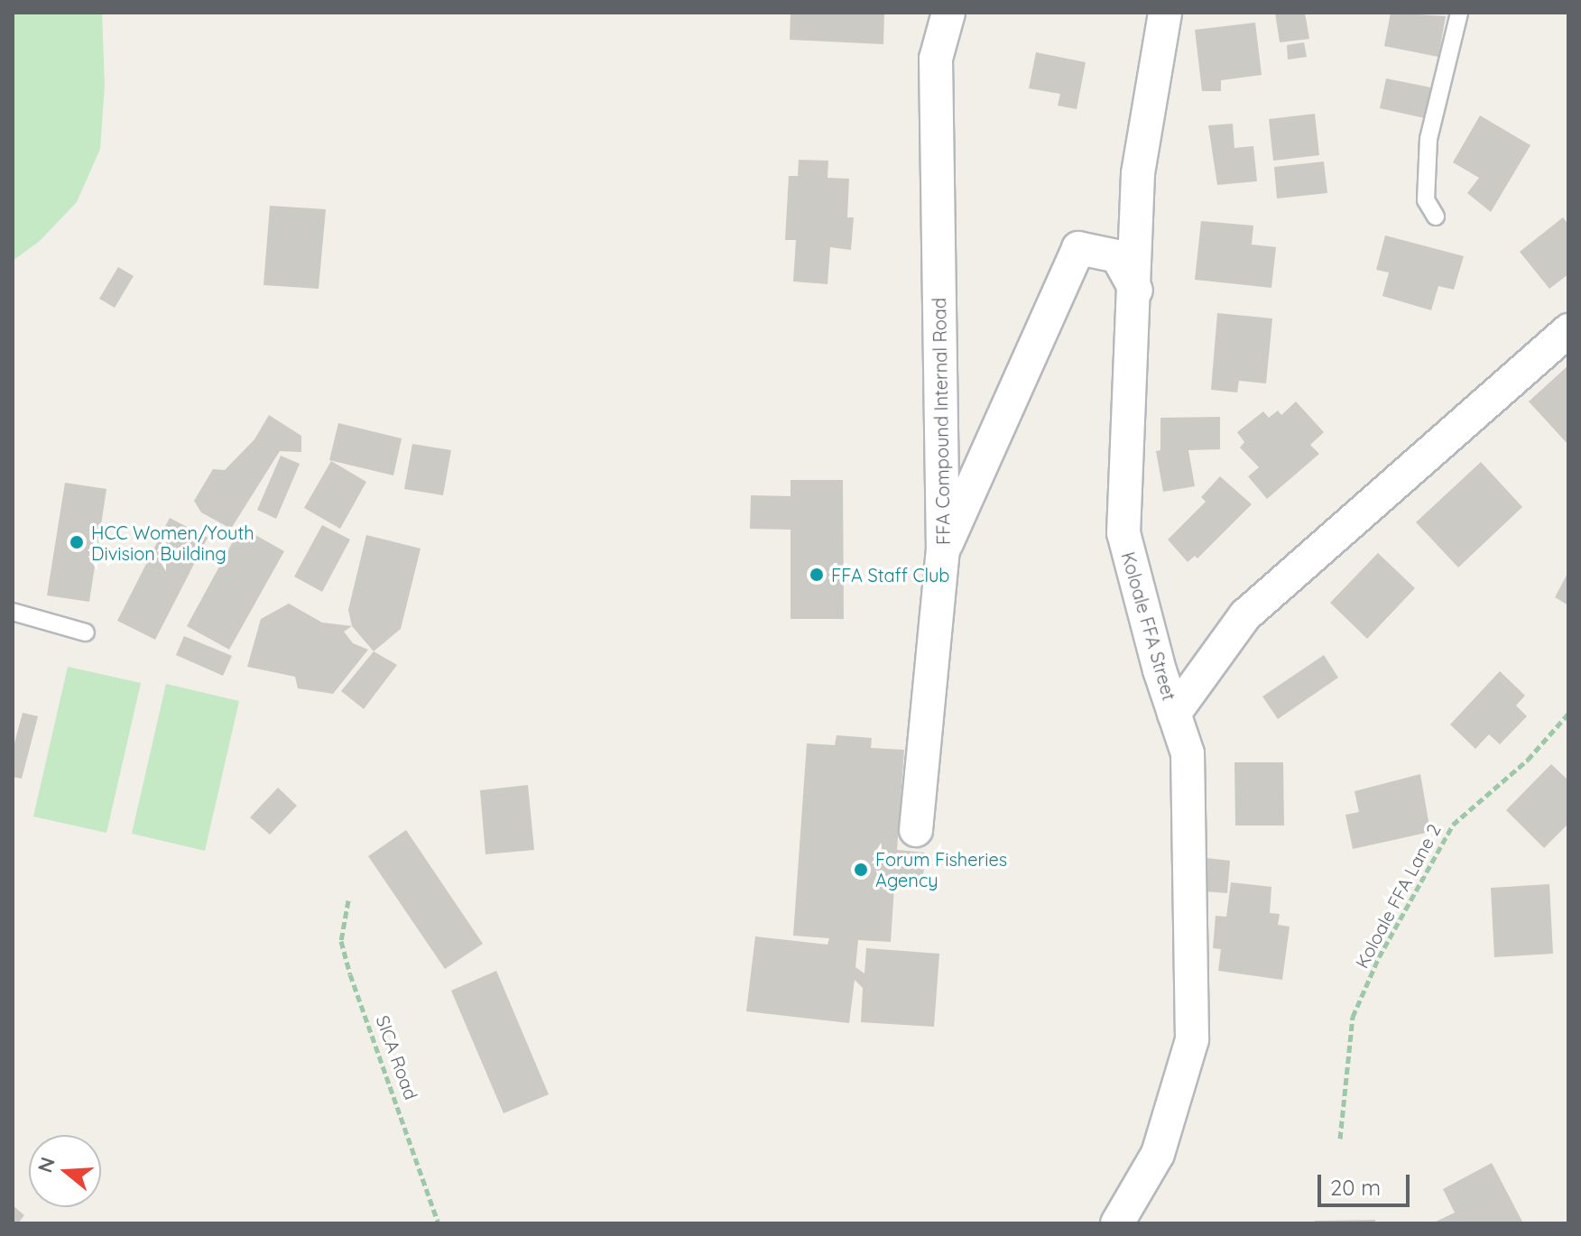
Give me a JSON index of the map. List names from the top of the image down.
{
  "streets": {
    "street": ["FFA Compound Internal Road", "Koloale FFA Street"],
    "path": ["Koloale FFA Lane 2", "SICA Road"]
  },
  "places": ["HCC Women/Youth Division Building", "FFA Staff Club", "Forum Fisheries Agency"],
  "scale_bar": "20 m",
  "north": "left"
}
